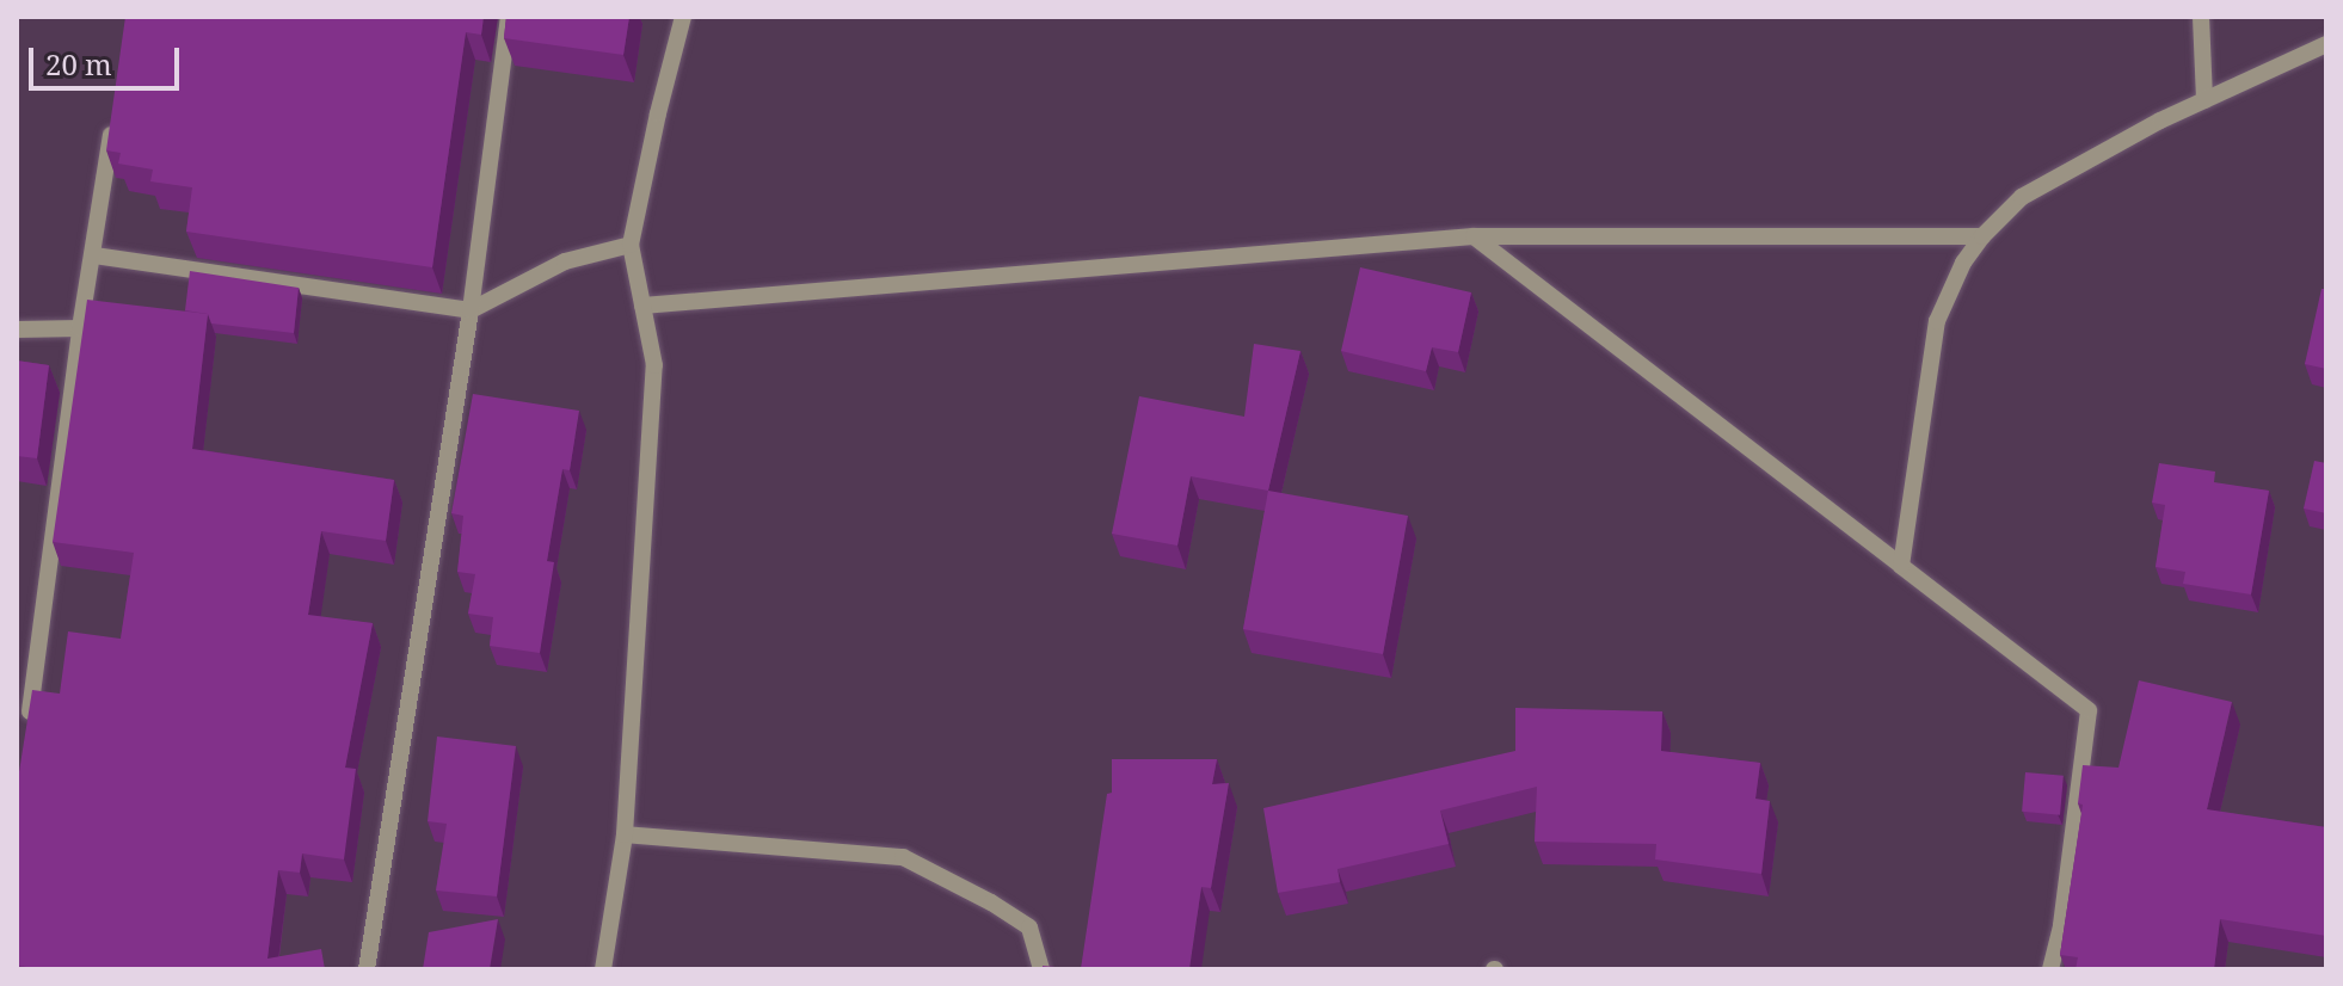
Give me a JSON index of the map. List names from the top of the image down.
{
  "scale_bar": "20 m"
}
